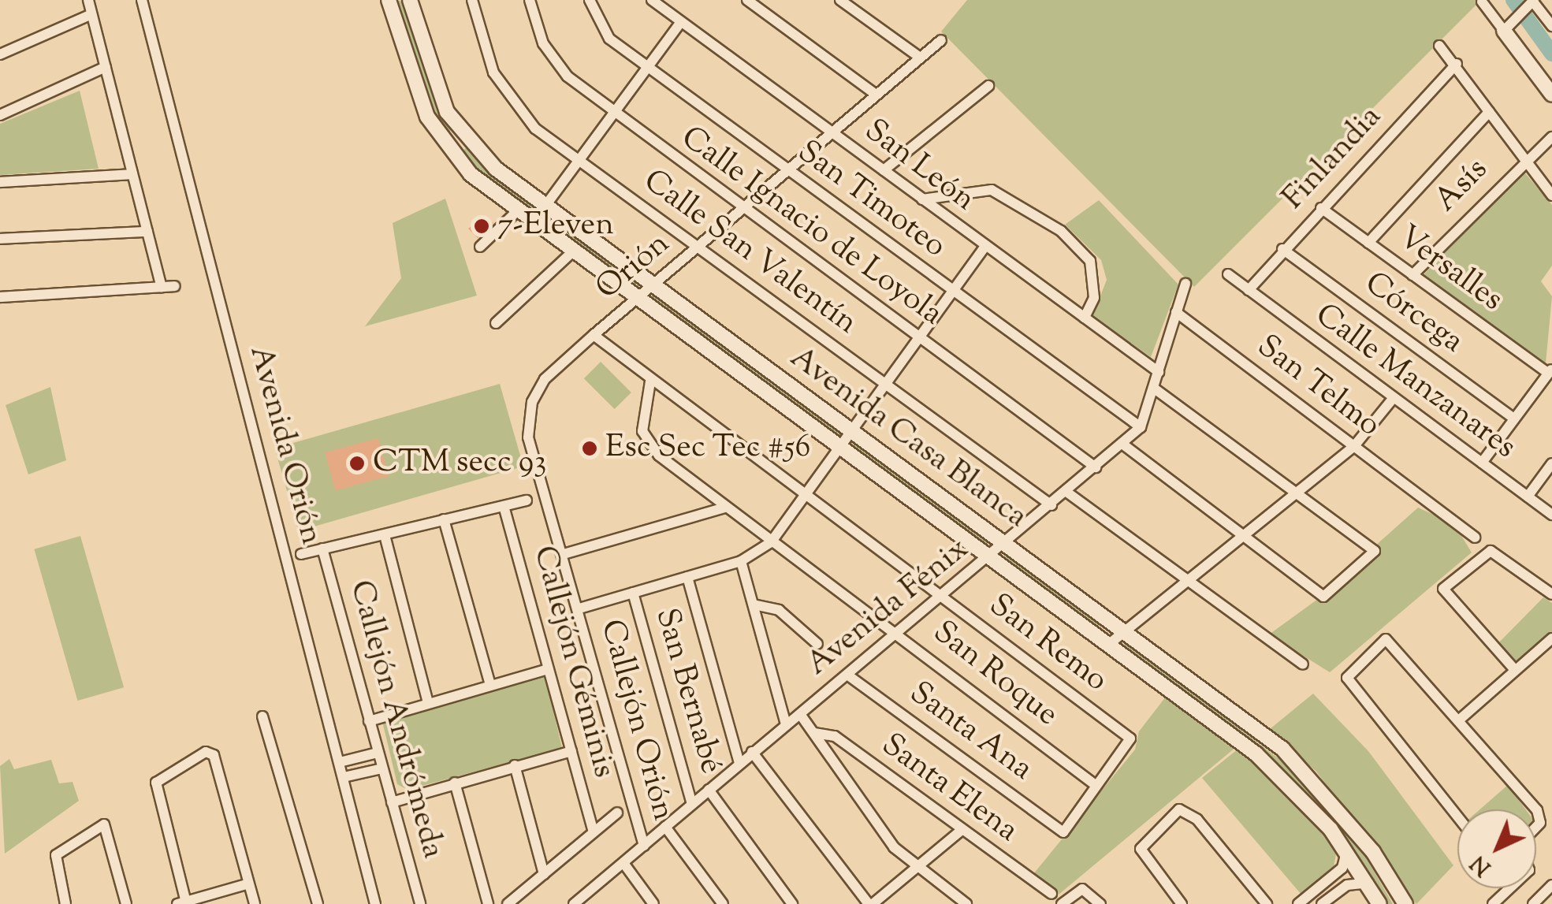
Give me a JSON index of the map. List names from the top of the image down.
{
  "streets": {
    "street": [
      "Finlandia",
      "San León",
      "Asís",
      "San Timoteo",
      "Calle Ignacio de Loyola",
      "Calle San Valentín",
      "Orión",
      "Versalles",
      "Córcega",
      "Calle Manzanares",
      "San Telmo",
      "Avenida Casa Blanca",
      "Avenida Orión",
      "Avenida Fénix",
      "San Remo",
      "Callejón Géminis",
      "San Roque",
      "San Bernabé",
      "Callejón Andrómeda",
      "Callejón Orión",
      "Santa Ana",
      "Santa Elena"
    ]
  },
  "crossings": [
    ["Finlandia", "Versalles"],
    ["Finlandia", "Córcega"],
    ["Finlandia", "Calle Manzanares"],
    ["San León", "Orión"],
    ["San León", "Avenida Fénix"],
    ["Asís", "Versalles"],
    ["San Timoteo", "Orión"],
    ["San Timoteo", "Avenida Fénix"],
    ["Calle Ignacio de Loyola", "Orión"],
    ["Calle Ignacio de Loyola", "Avenida Fénix"],
    ["Calle San Valentín", "Orión"],
    ["Calle San Valentín", "Avenida Fénix"],
    ["Orión", "Avenida Casa Blanca"],
    ["Orión", "San Remo"],
    ["Orión", "Callejón Orión"],
    ["San Telmo", "Avenida Fénix"],
    ["Avenida Casa Blanca", "Avenida Fénix"],
    ["Avenida Fénix", "San Remo"],
    ["Avenida Fénix", "San Roque"],
    ["Avenida Fénix", "San Bernabé"],
    ["Avenida Fénix", "Callejón Orión"],
    ["Avenida Fénix", "Santa Ana"],
    ["San Remo", "San Roque"],
    ["San Remo", "Santa Ana"],
    ["San Roque", "Santa Ana"]
  ],
  "places": ["7-Eleven", "Esc Sec Tec #56", "CTM secc 93"],
  "north": "bottom left"
}
